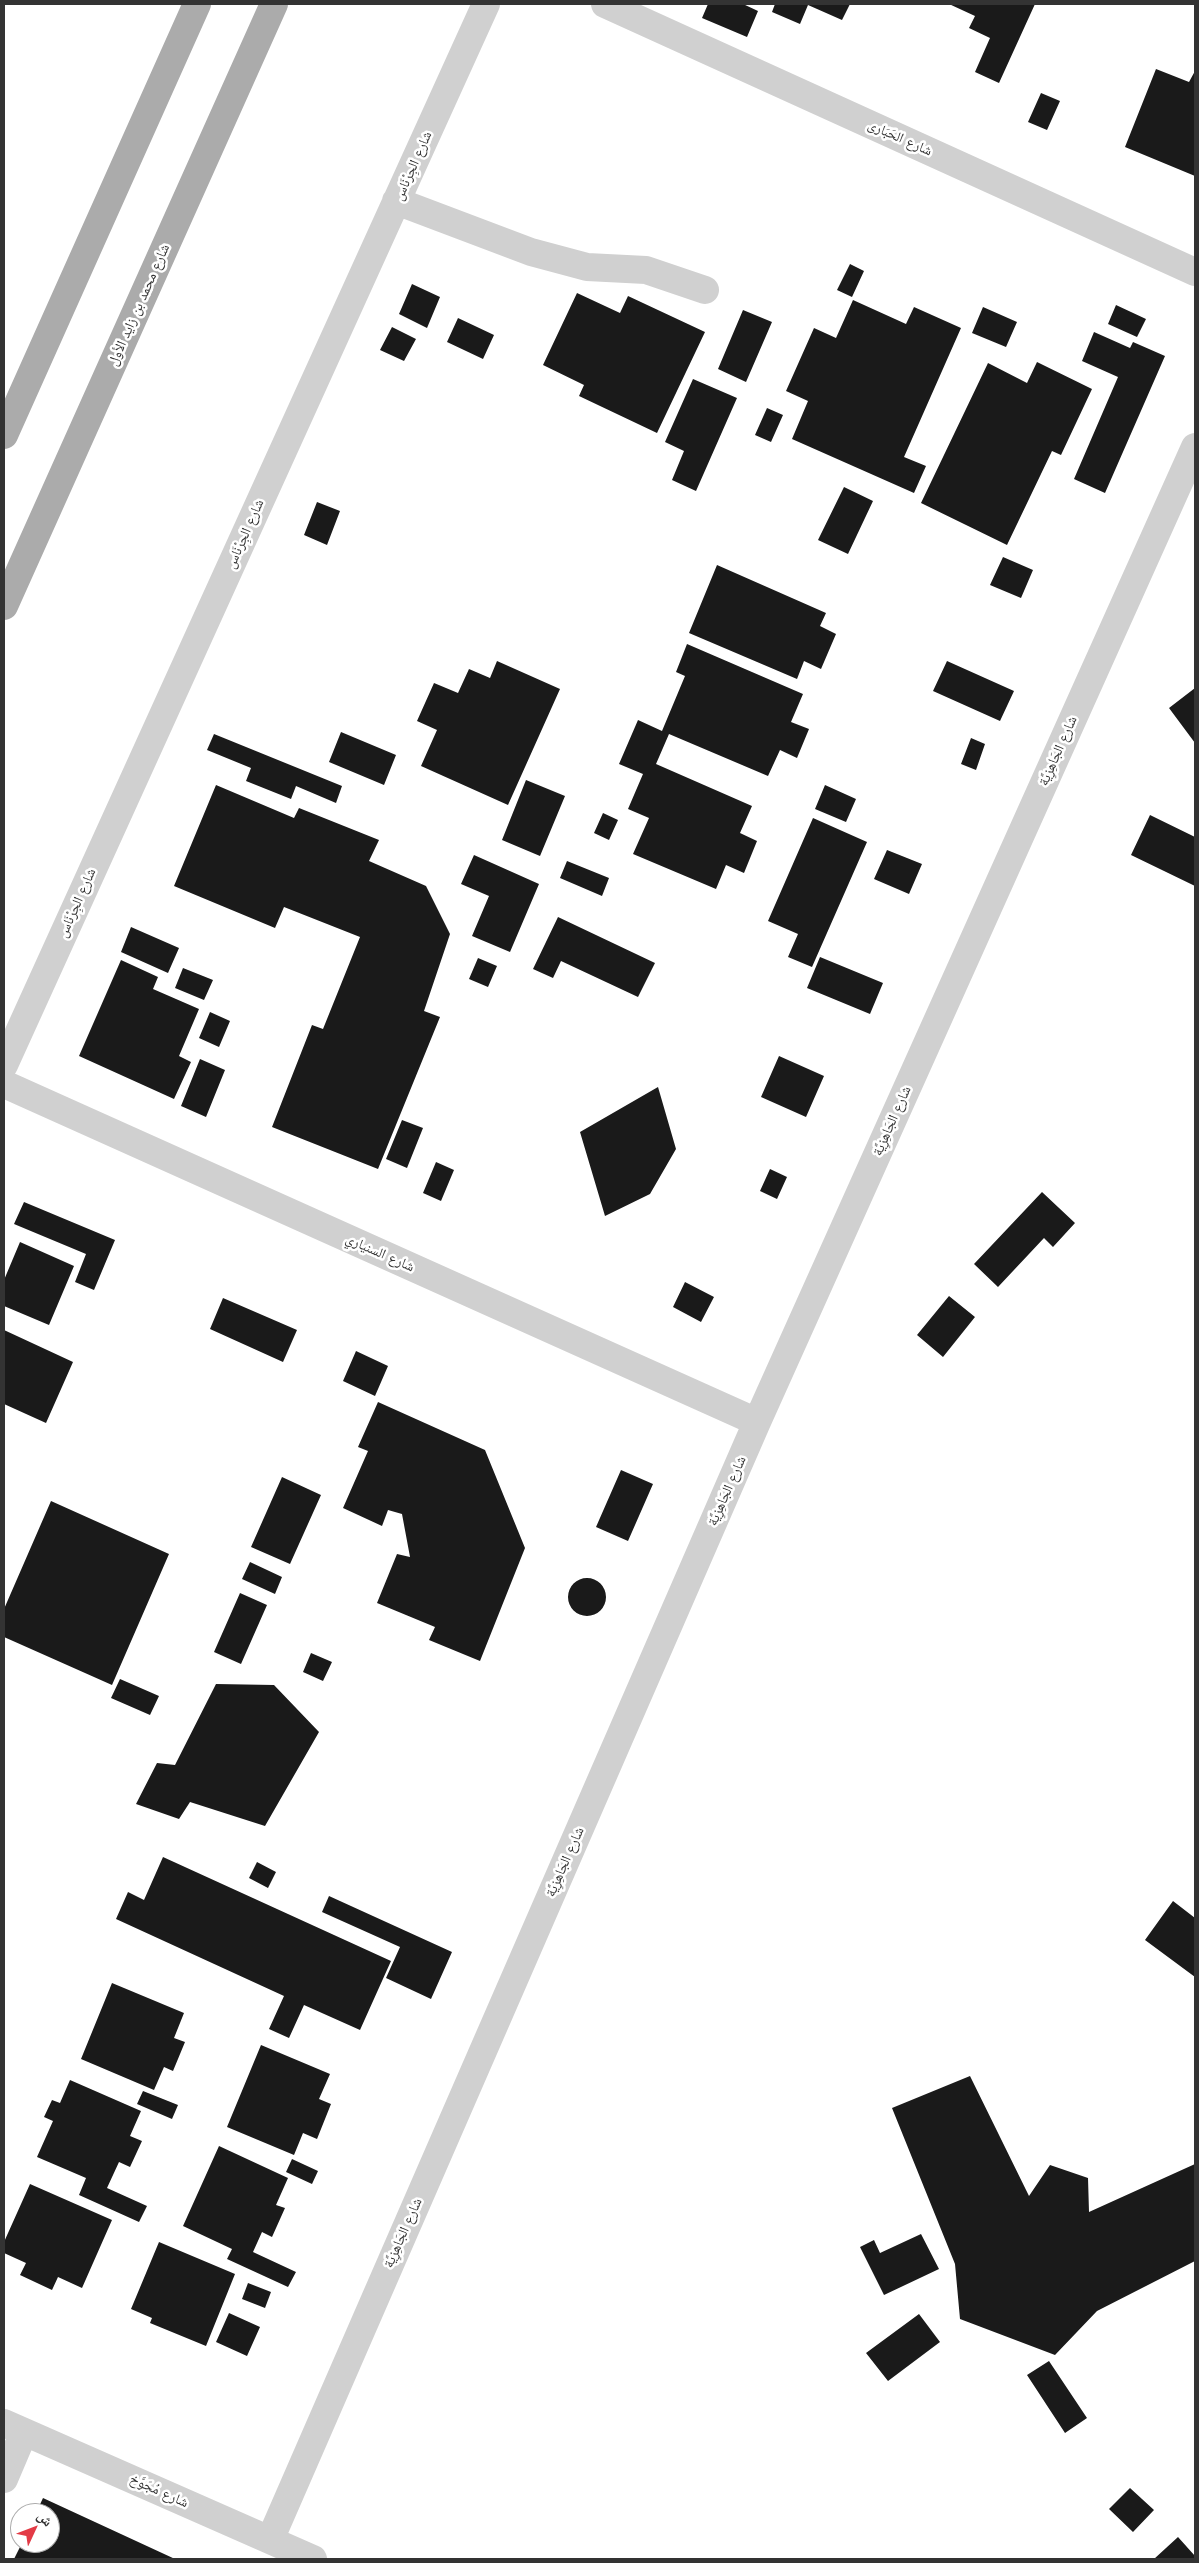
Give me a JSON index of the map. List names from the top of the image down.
{
  "streets": {
    "main road": ["شارع محمد بن زايد الأول"],
    "street": [
      "شارع الحَبَارى",
      "شارع الجِرْنَاس",
      "شارع الجَاهِزِيَّة",
      "شارع السنياري",
      "شارع مُجَوَّخ"
    ]
  },
  "crossings": [
    ["شارع الجَاهِزِيَّة", "شارع السنياري"],
    ["شارع الجَاهِزِيَّة", "شارع مُجَوَّخ"]
  ],
  "north": "top right"
}
